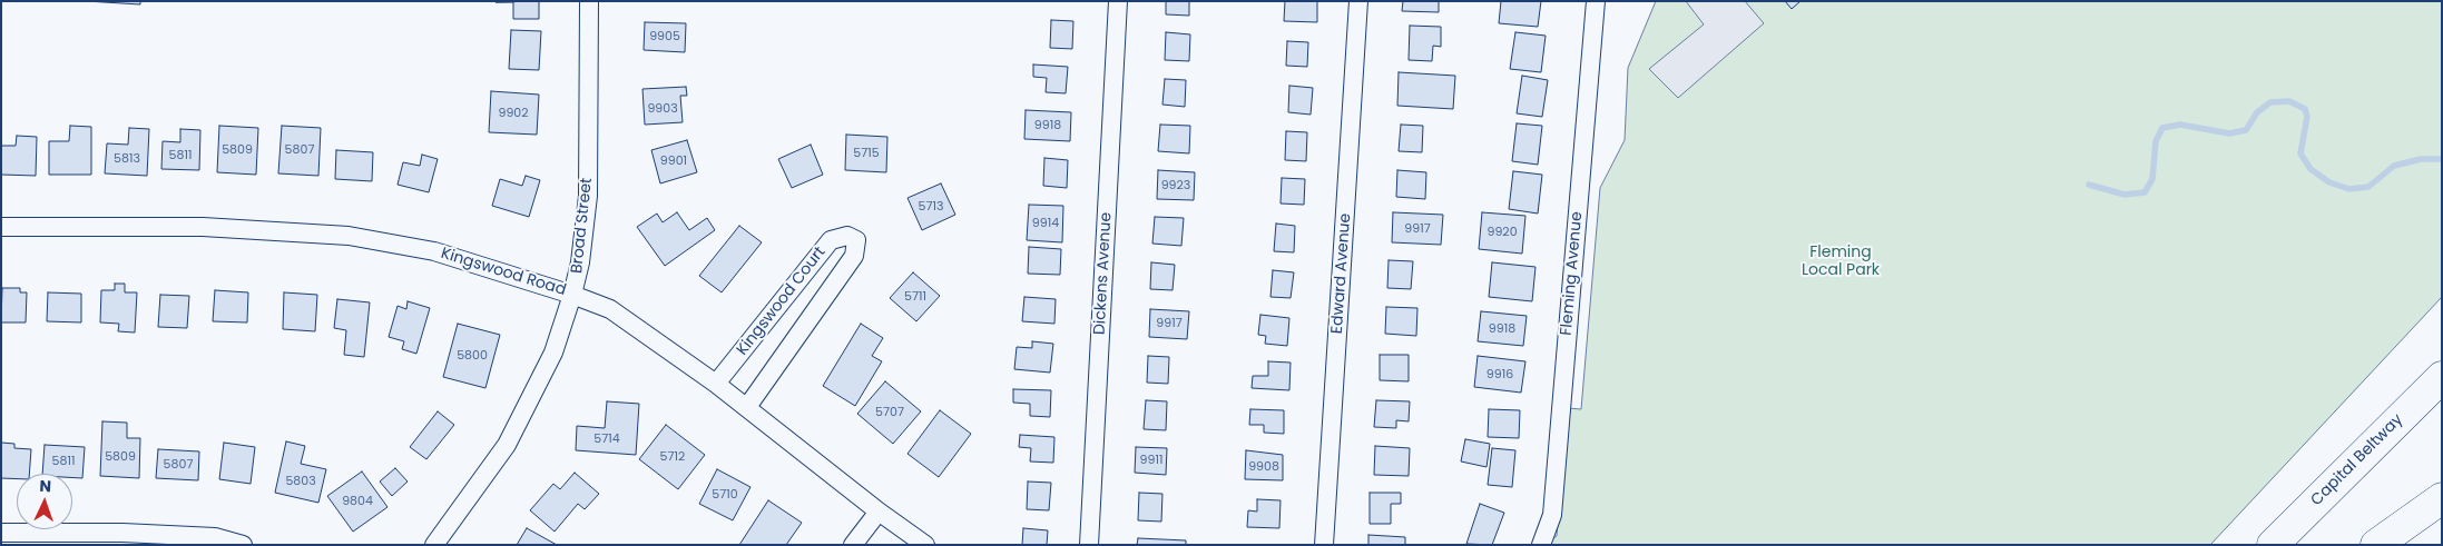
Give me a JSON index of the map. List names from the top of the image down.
{
  "streets": {
    "highway": ["Capital Beltway"],
    "street": [
      "Broad Street",
      "Kingswood Road",
      "Dickens Avenue",
      "Edward Avenue",
      "Fleming Avenue",
      "Kingswood Court"
    ]
  },
  "crossings": [
    ["Broad Street", "Kingswood Road"],
    ["Kingswood Road", "Kingswood Court"]
  ],
  "parks": ["Fleming Local Park"],
  "house_numbers": [
    "9905",
    "9903",
    "9902",
    "9918",
    "5809",
    "5807",
    "5715",
    "5811",
    "5813",
    "9901",
    "9923",
    "5713",
    "9914",
    "9917",
    "9920",
    "5711",
    "9917",
    "9918",
    "5800",
    "9916",
    "5707",
    "5714",
    "5809",
    "5712",
    "9911",
    "5811",
    "5807",
    "9908",
    "5803",
    "5710",
    "9804"
  ],
  "north": "top"
}
